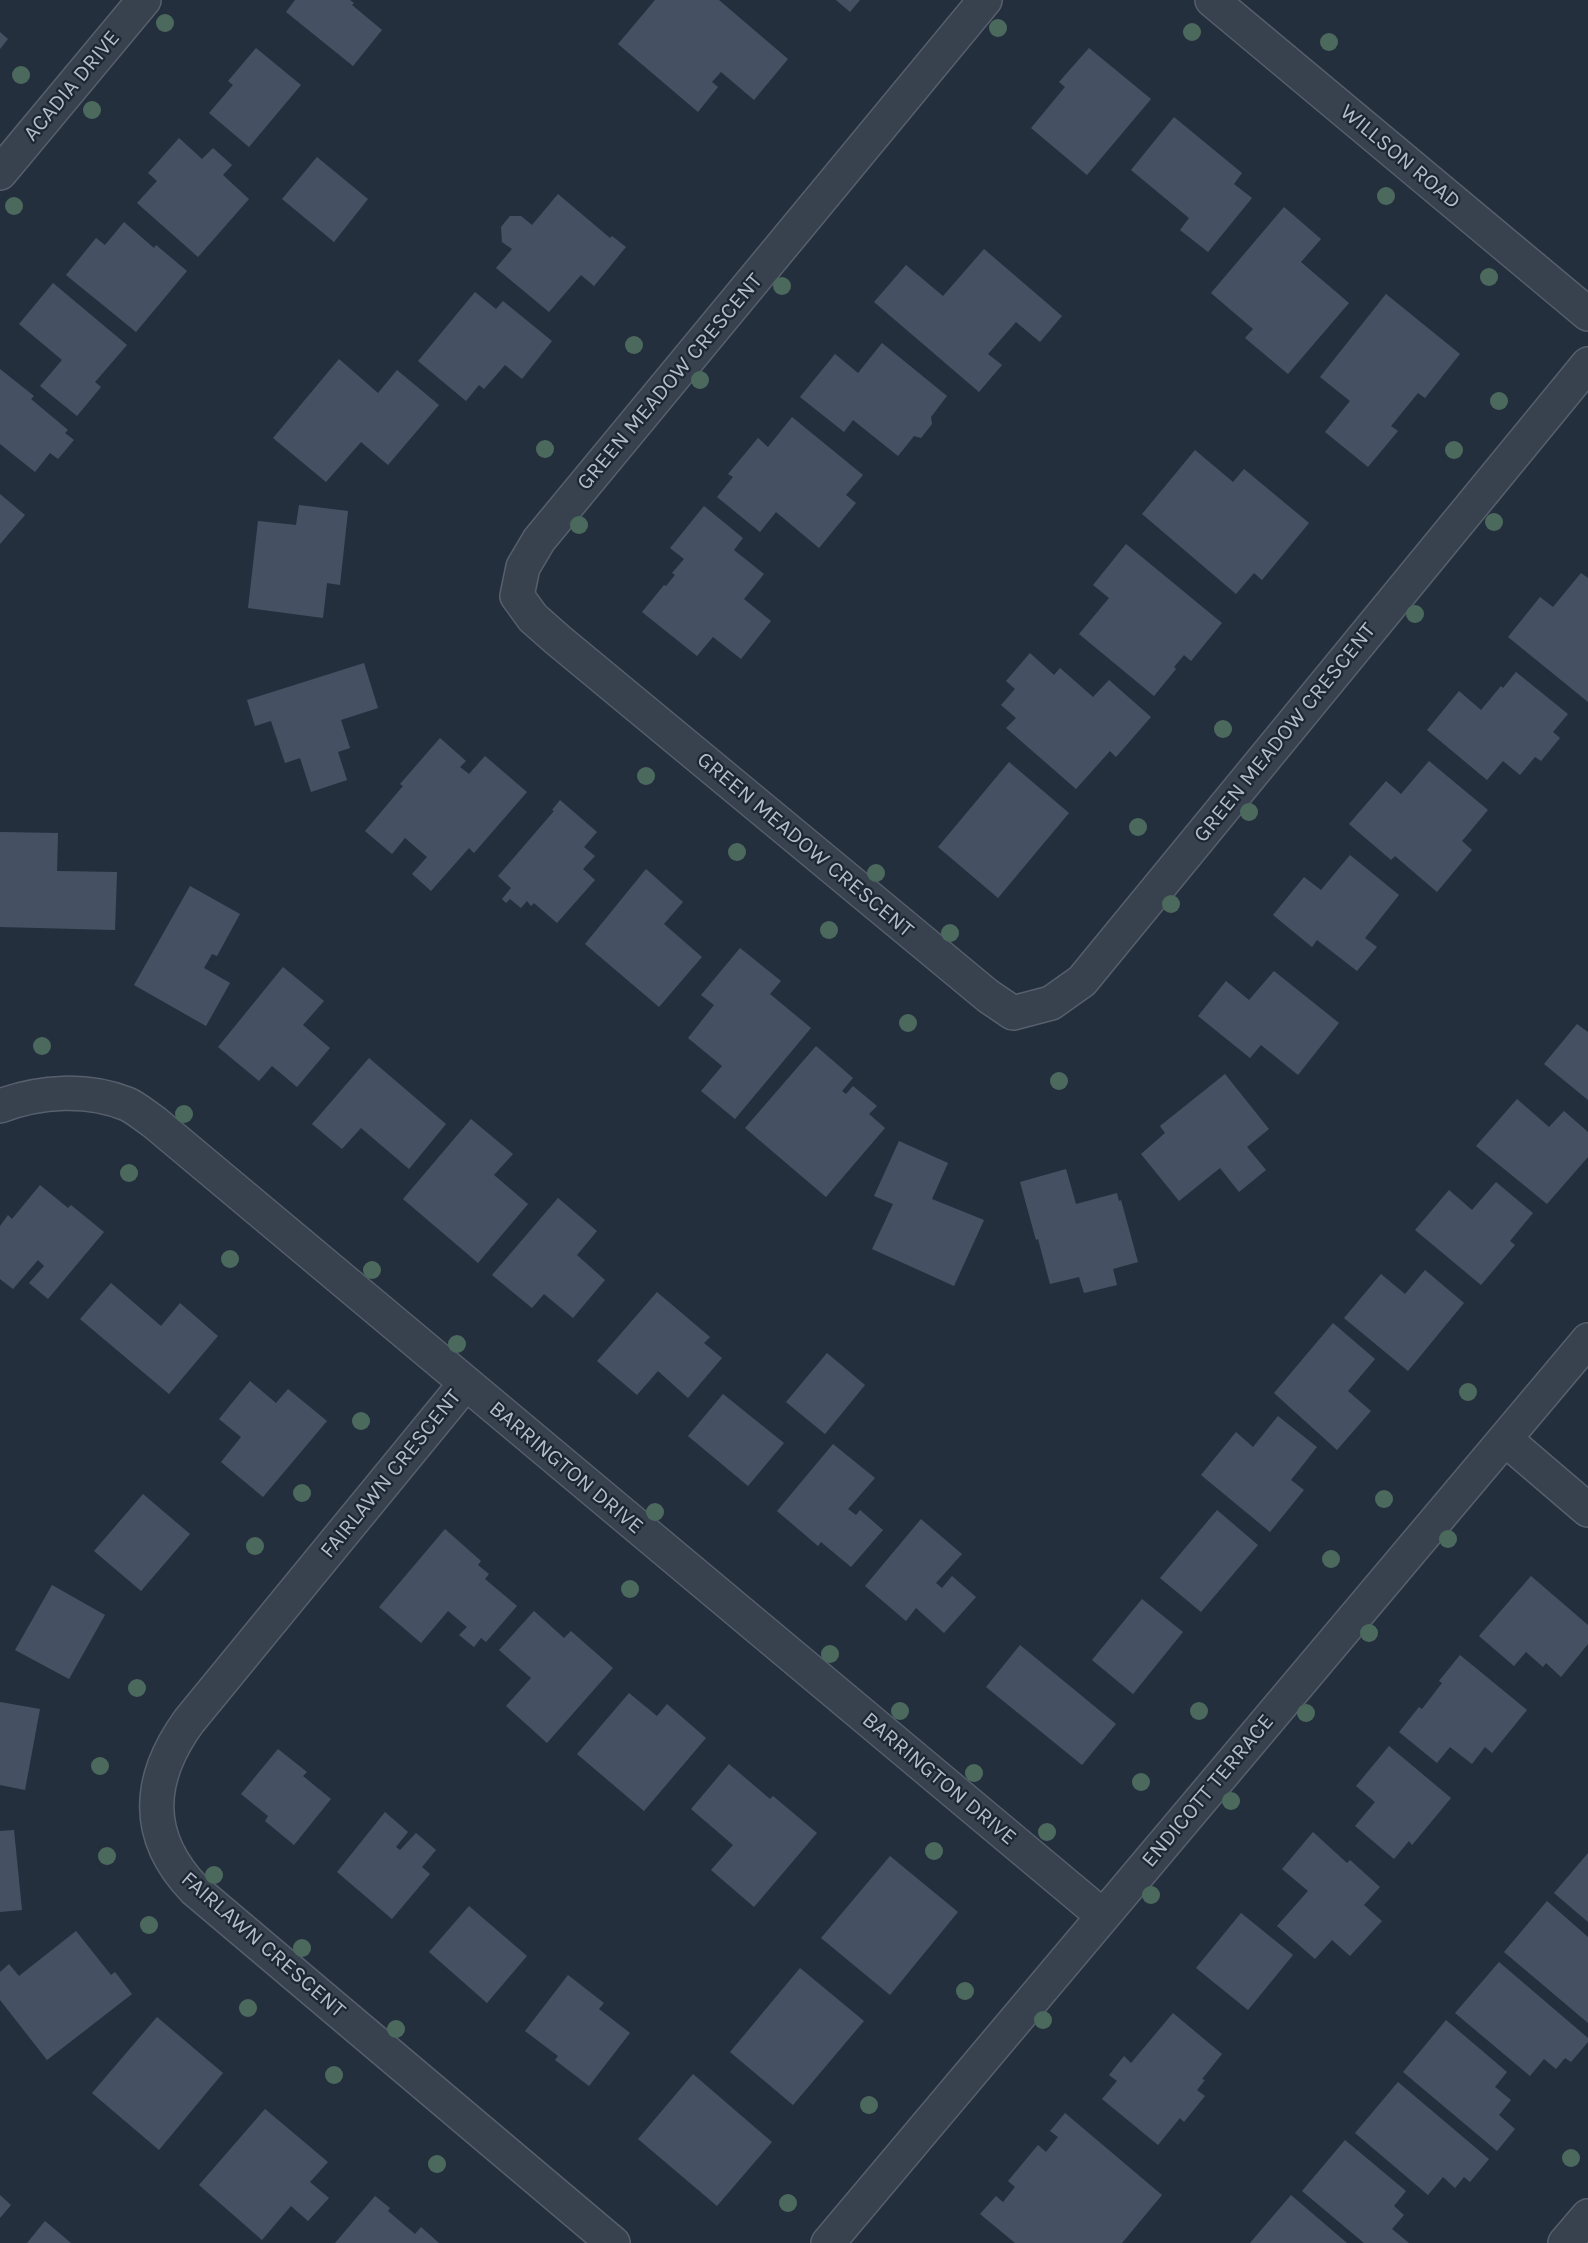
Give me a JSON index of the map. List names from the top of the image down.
{
  "streets": {
    "street": [
      "ACADIA DRIVE",
      "WILLSON ROAD",
      "GREEN MEADOW CRESCENT",
      "BARRINGTON DRIVE",
      "FAIRLAWN CRESCENT",
      "ENDICOTT TERRACE"
    ]
  },
  "crossings": [
    ["BARRINGTON DRIVE", "FAIRLAWN CRESCENT"],
    ["BARRINGTON DRIVE", "ENDICOTT TERRACE"]
  ]
}
